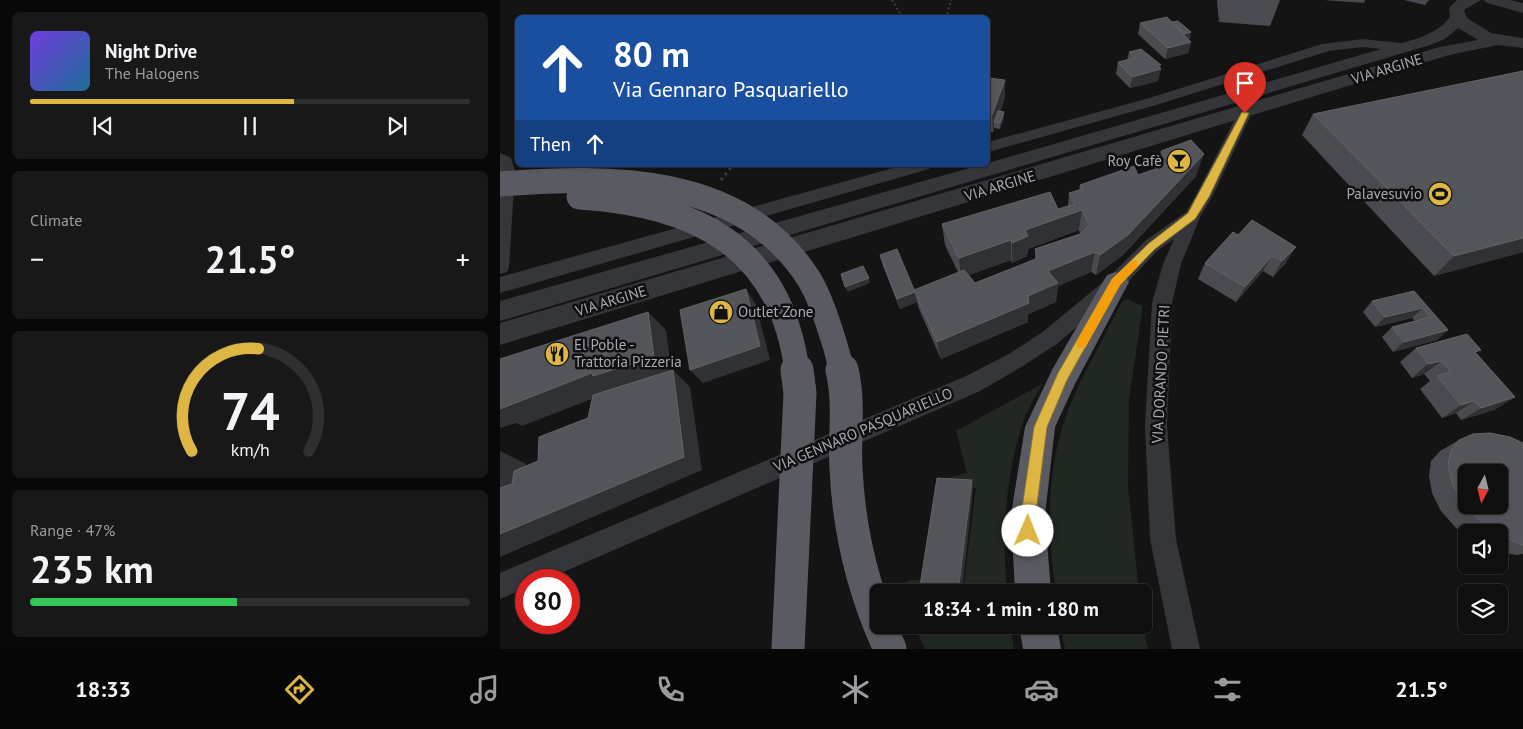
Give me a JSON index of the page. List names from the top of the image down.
{
  "streets": {
    "street": ["VIA ARGINE", "VIA DORANDO PIETRI", "VIA GENNARO PASQUARIELLO"]
  },
  "crossings": [
    ["VIA ARGINE", "VIA DORANDO PIETRI"],
    ["VIA DORANDO PIETRI", "VIA GENNARO PASQUARIELLO"]
  ],
  "places": {
    "bar": ["Roy Cafè"],
    "sports": ["Palavesuvio"],
    "shop": ["Outlet Zone"],
    "restaurant": ["El Poble - Trattoria Pizzeria"]
  },
  "north": "bottom",
  "page": {
    "turn": ["80 m", "Via Gennaro Pasquariello"],
    "song": ["Night Drive", "The Halogens"],
    "then": "Then",
    "tile": [
      "Climate",
      ["Range · 47%", "235 km"]
    ],
    "heat": ["−", "21.5°", "+"],
    "limit": "80",
    "trip": "18:34 · 1 min · 180 m",
    "tabs": ["18:33", "21.5°"],
    "gauge": ["74", "km/h"]
  }
}
